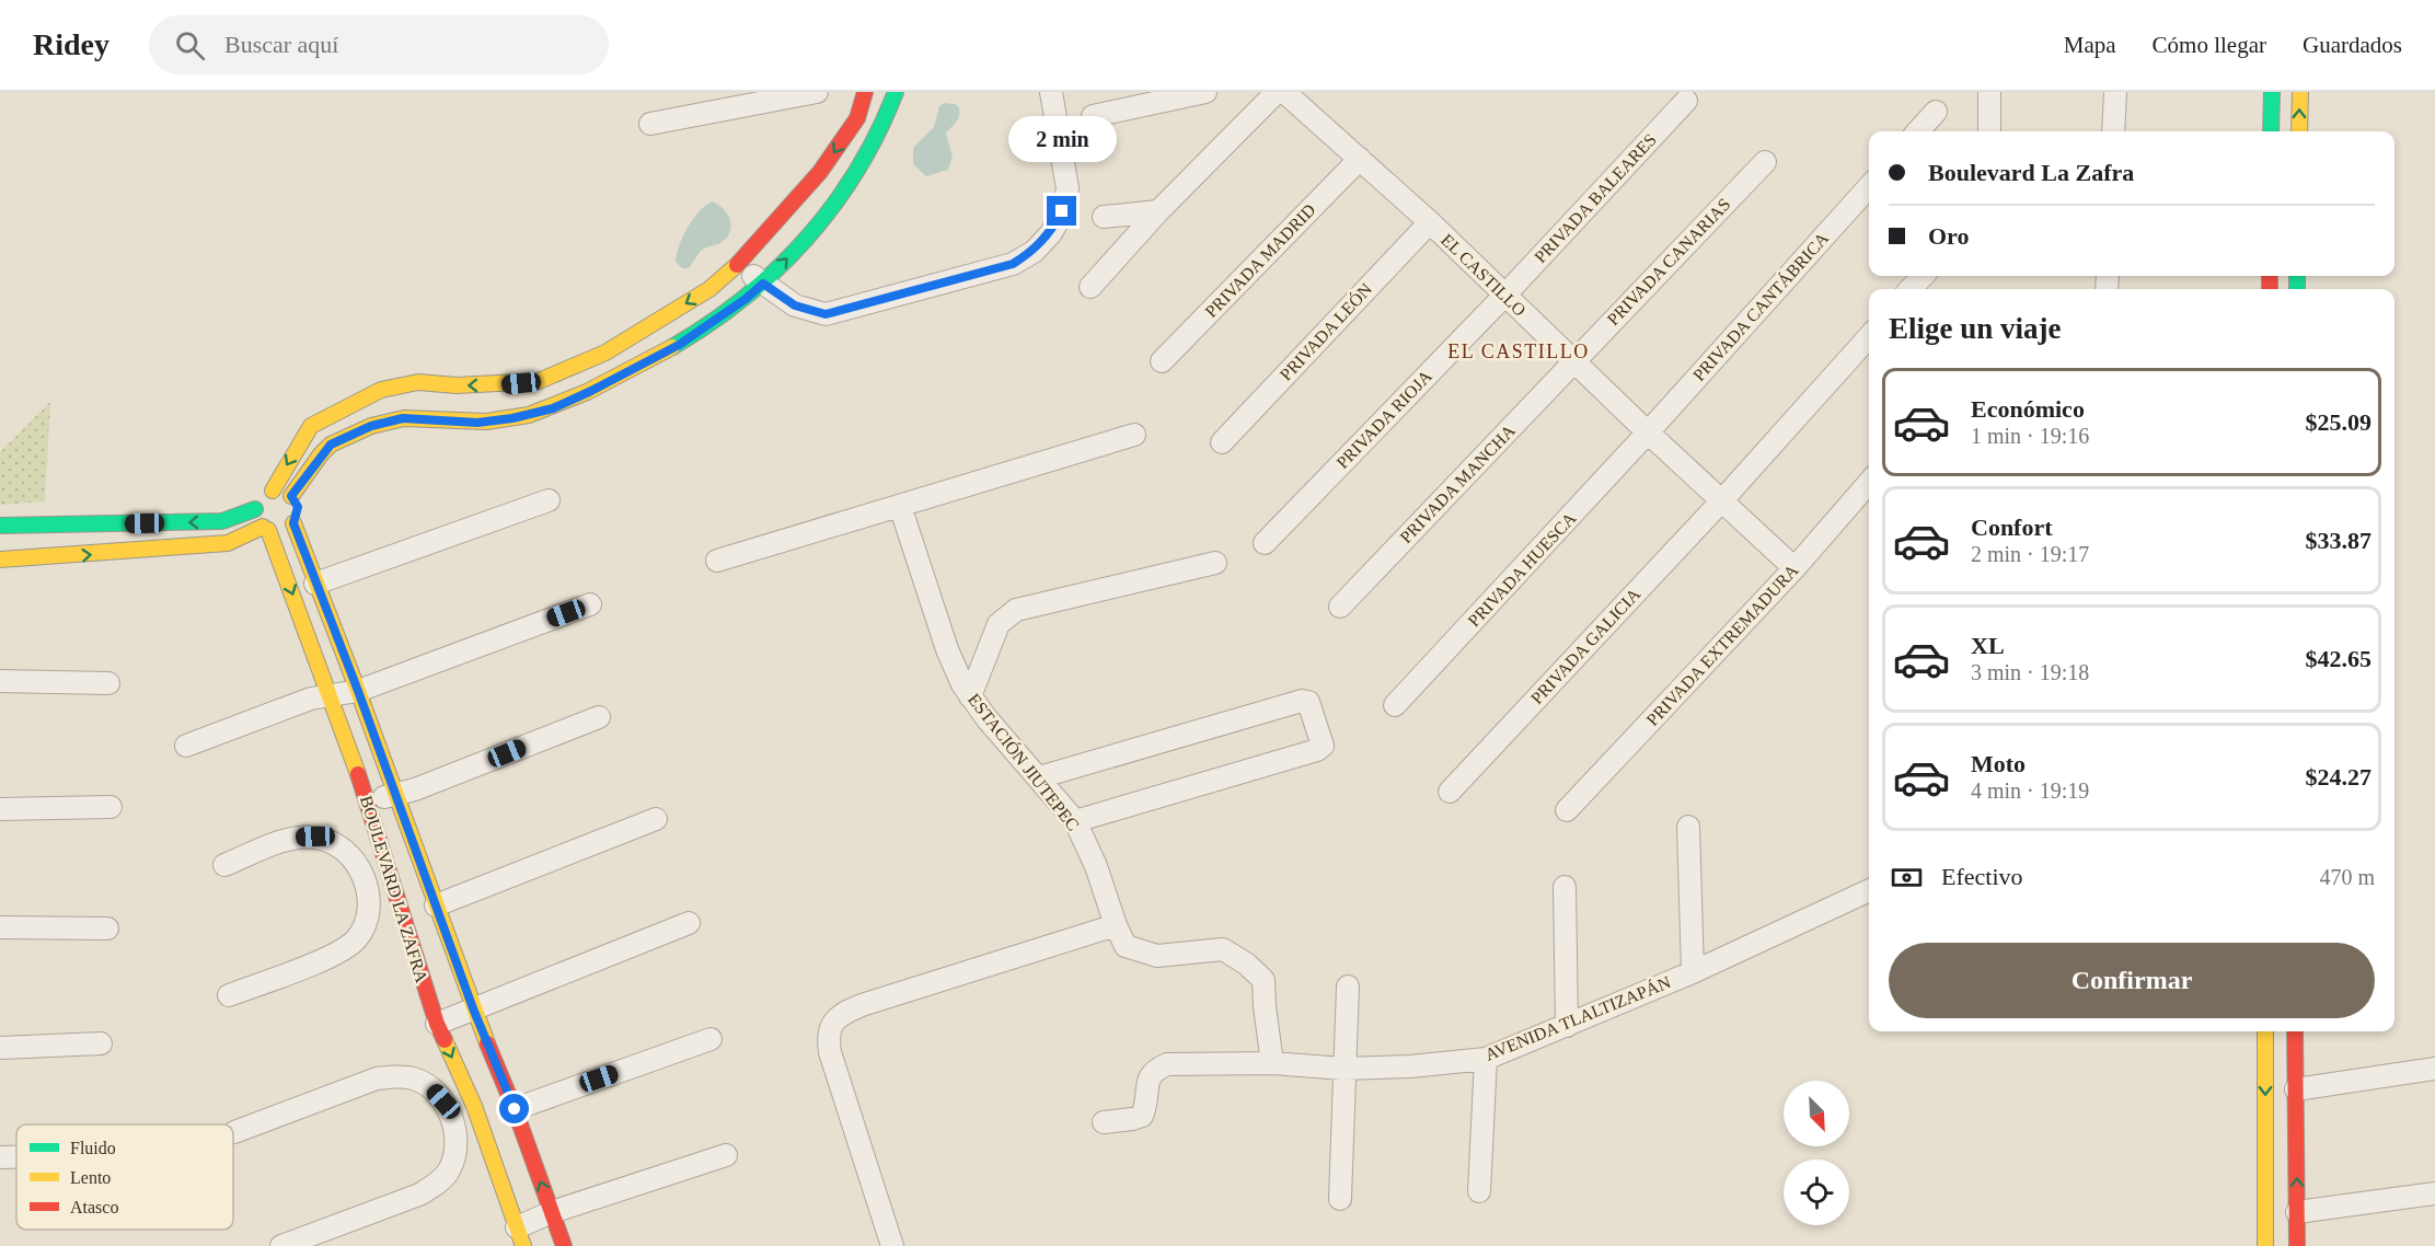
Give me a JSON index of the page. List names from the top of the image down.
{
  "streets": {
    "street": [
      "PRIVADA BALEARES",
      "PRIVADA MADRID",
      "PRIVADA CANARIAS",
      "EL CASTILLO",
      "PRIVADA CANTÁBRICA",
      "PRIVADA LEÓN",
      "PRIVADA RIOJA",
      "PRIVADA MANCHA",
      "PRIVADA HUESCA",
      "PRIVADA EXTREMADURA",
      "PRIVADA GALICIA",
      "ESTACIÓN JIUTEPEC",
      "BOULEVARD LA ZAFRA",
      "AVENIDA TLALTIZAPÁN"
    ]
  },
  "crossings": [
    ["PRIVADA BALEARES", "EL CASTILLO"],
    ["PRIVADA BALEARES", "PRIVADA RIOJA"],
    ["PRIVADA MADRID", "EL CASTILLO"],
    ["PRIVADA CANARIAS", "EL CASTILLO"],
    ["PRIVADA CANARIAS", "PRIVADA MANCHA"],
    ["EL CASTILLO", "PRIVADA CANTÁBRICA"],
    ["EL CASTILLO", "PRIVADA LEÓN"],
    ["EL CASTILLO", "PRIVADA RIOJA"],
    ["EL CASTILLO", "PRIVADA MANCHA"],
    ["EL CASTILLO", "PRIVADA HUESCA"],
    ["EL CASTILLO", "PRIVADA EXTREMADURA"],
    ["EL CASTILLO", "PRIVADA GALICIA"],
    ["PRIVADA CANTÁBRICA", "PRIVADA HUESCA"],
    ["ESTACIÓN JIUTEPEC", "AVENIDA TLALTIZAPÁN"]
  ],
  "districts": ["EL CASTILLO"],
  "legend": ["Fluido", "Lento", "Atasco"],
  "north": "bottom right",
  "page": {
    "header": "Ridey",
    "search": "Buscar aquí",
    "nav": ["Mapa", "Cómo llegar", "Guardados"],
    "bubble": "2 min",
    "banner": ["Boulevard La Zafra", "Oro"],
    "heading": "Elige un viaje",
    "list": [
      {
        "name": "Económico",
        "note": "1 min · 19:16",
        "value": "$25.09"
      },
      {
        "name": "Confort",
        "note": "2 min · 19:17",
        "value": "$33.87"
      },
      {
        "name": "XL",
        "note": "3 min · 19:18",
        "value": "$42.65"
      },
      {
        "name": "Moto",
        "note": "4 min · 19:19",
        "value": "$24.27"
      }
    ],
    "pay": ["Efectivo", "470 m"],
    "buttons": "Confirmar"
  }
}
